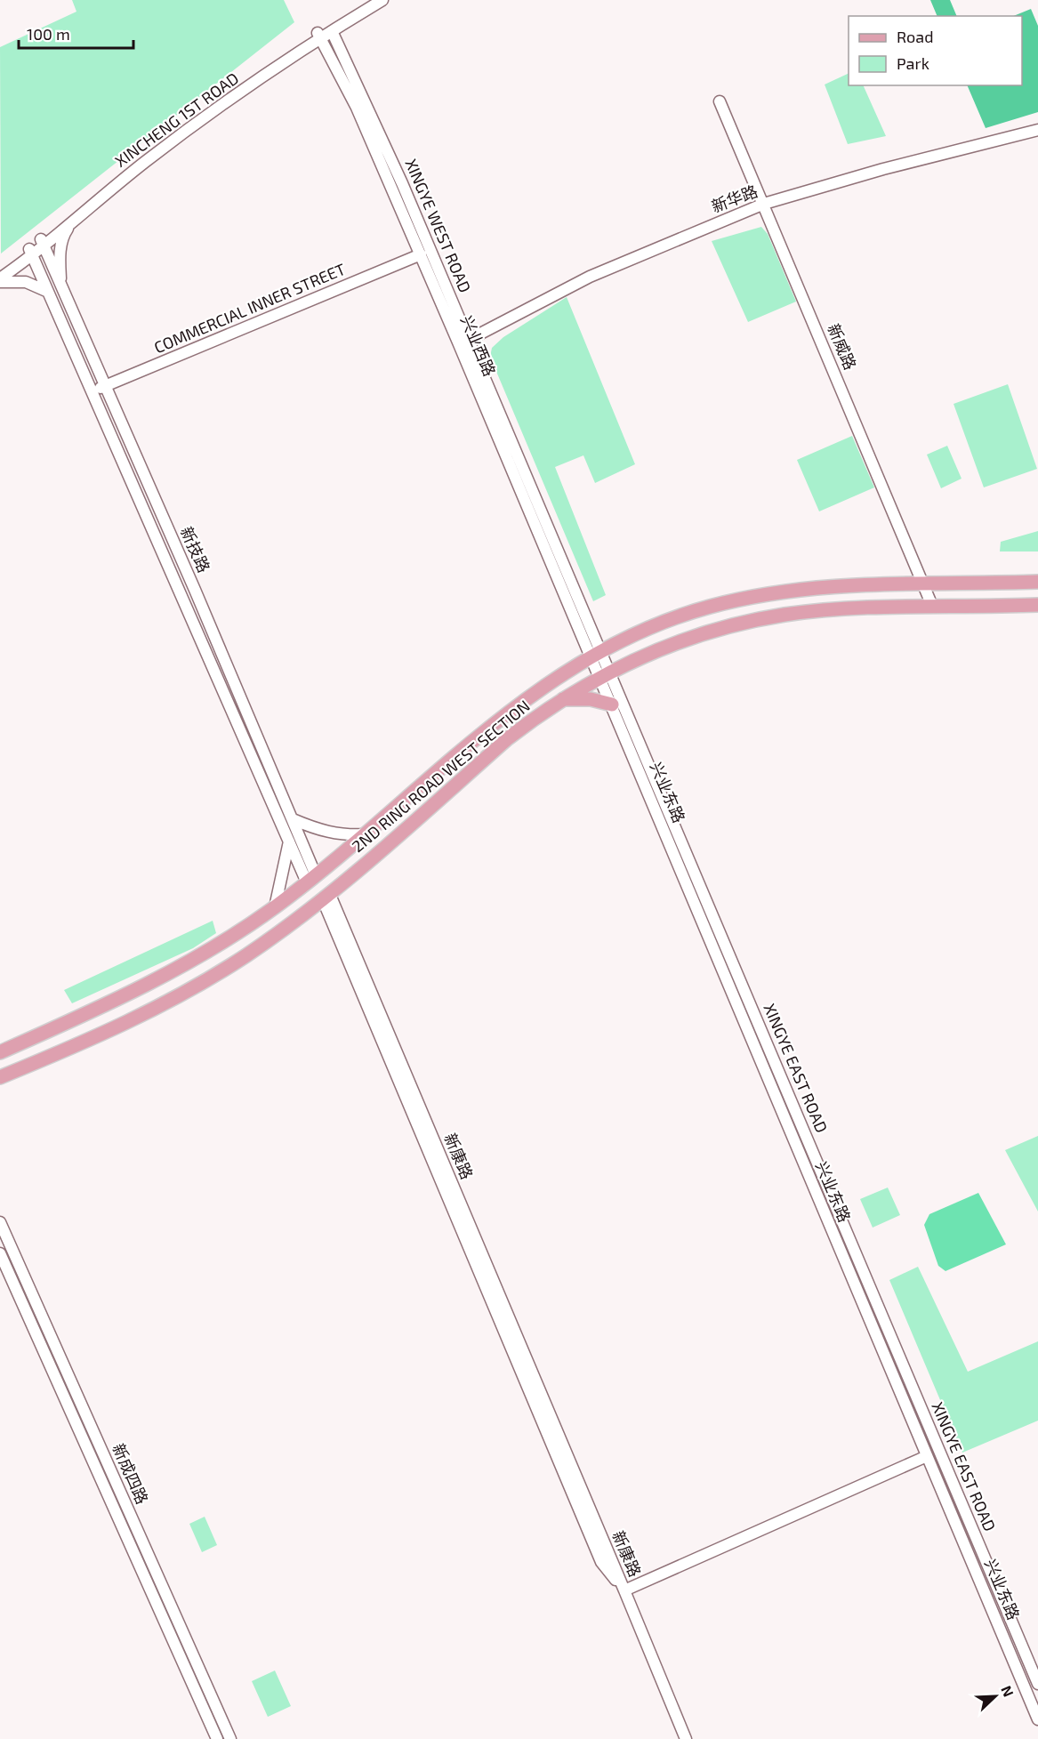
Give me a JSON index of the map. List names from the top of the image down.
{
  "streets": {
    "main road": ["2ND RING ROAD WEST SECTION"],
    "street": [
      "XINCHENG 1ST ROAD",
      "新华路",
      "XINGYE WEST ROAD",
      "COMMERCIAL INNER STREET",
      "兴业西路",
      "新威路",
      "新技路",
      "兴业东路",
      "XINGYE EAST ROAD",
      "新康路",
      "新成四路"
    ]
  },
  "crossings": [
    ["XINCHENG 1ST ROAD", "XINGYE WEST ROAD"],
    ["XINCHENG 1ST ROAD", "兴业西路"],
    ["XINCHENG 1ST ROAD", "新技路"],
    ["新华路", "XINGYE WEST ROAD"],
    ["新华路", "兴业西路"],
    ["新华路", "新威路"],
    ["XINGYE WEST ROAD", "兴业西路"],
    ["XINGYE WEST ROAD", "2ND RING ROAD WEST SECTION"],
    ["XINGYE WEST ROAD", "兴业东路"],
    ["XINGYE WEST ROAD", "XINGYE EAST ROAD"],
    ["COMMERCIAL INNER STREET", "兴业西路"],
    ["COMMERCIAL INNER STREET", "新技路"],
    ["新威路", "2ND RING ROAD WEST SECTION"],
    ["新技路", "2ND RING ROAD WEST SECTION"],
    ["2ND RING ROAD WEST SECTION", "兴业东路"],
    ["2ND RING ROAD WEST SECTION", "XINGYE EAST ROAD"],
    ["2ND RING ROAD WEST SECTION", "新康路"],
    ["兴业东路", "XINGYE EAST ROAD"]
  ],
  "legend": ["Road", "Park"],
  "scale_bar": "100 m",
  "north": "top right"
}
